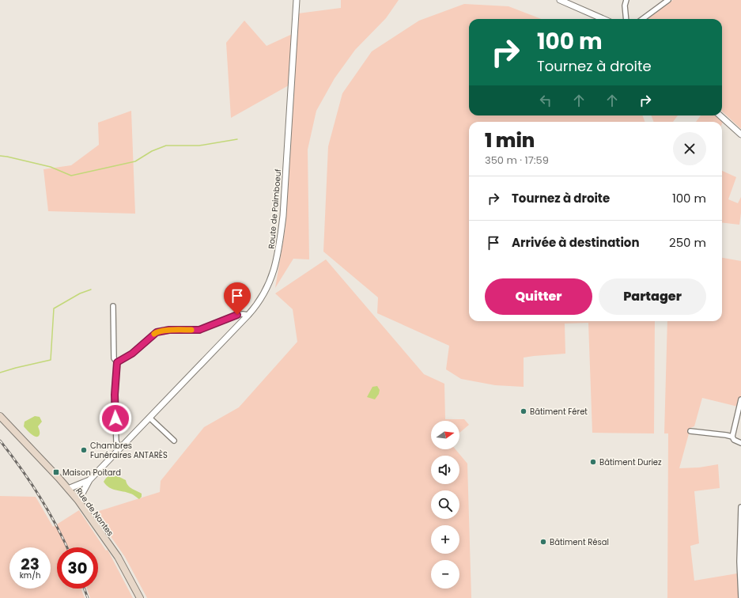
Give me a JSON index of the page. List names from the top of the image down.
{
  "streets": {
    "main road": ["Rue de Nantes"],
    "street": ["Route de Paimboeuf"]
  },
  "crossings": [
    ["Route de Paimboeuf", "Rue de Nantes"]
  ],
  "places": {
    "other": [
      "Bâtiment Féret",
      "Chambres Funéraires ANTARÈS",
      "Bâtiment Duriez",
      "Bâtiment Résal"
    ],
    "transit": ["Maison Poitard"]
  },
  "north": "right",
  "page": {
    "turn": ["100 m", "Tournez à droite"],
    "heading": ["1 min", "350 m · 17:59"],
    "list": [
      {
        "name": "Tournez à droite",
        "value": "100 m"
      },
      {
        "name": "Arrivée à destination",
        "value": "250 m"
      }
    ],
    "buttons": ["Quitter", "Partager"],
    "map_buttons": ["+", "−"],
    "speed": "23 km/h",
    "limit": "30"
  }
}
